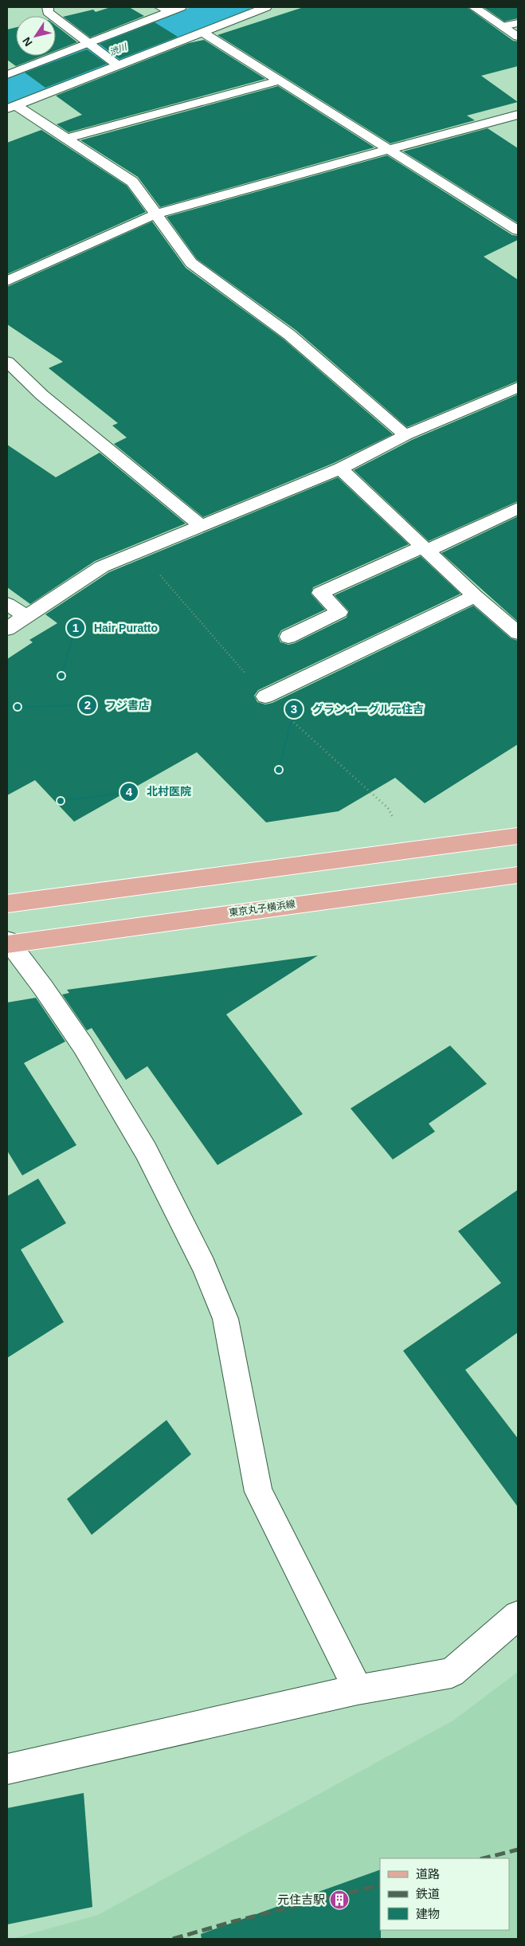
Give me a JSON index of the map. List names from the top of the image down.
{
  "streets": {
    "main road": ["東京丸子横浜線"]
  },
  "water": ["渋川"],
  "places": {
    "other": [
      "Hair Puratto",
      "フジ書店",
      "グランイーグル元住吉",
      "北村医院"
    ],
    "building": ["元住吉駅"]
  },
  "legend": ["道路", "鉄道", "建物"],
  "north": "bottom left"
}
